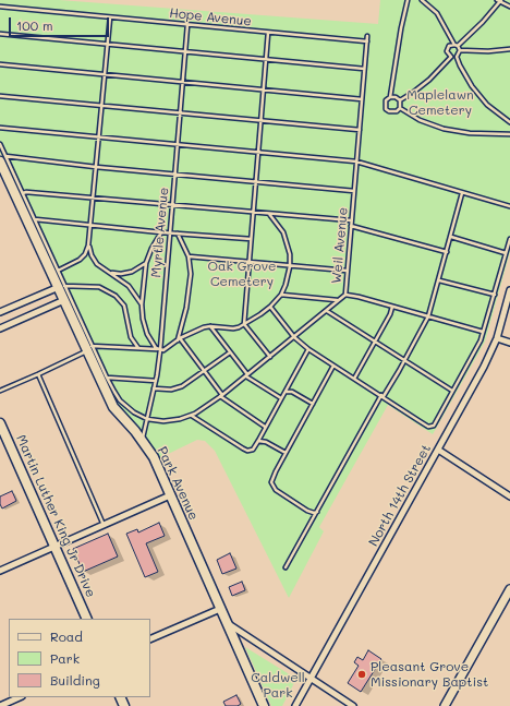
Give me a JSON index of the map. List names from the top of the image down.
{
  "streets": {
    "main road": ["Park Avenue", "Martin Luther King Jr Drive"],
    "street": ["North 14th Street"],
    "lane": ["Hope Avenue", "Myrtle Avenue", "Weil Avenue"]
  },
  "crossings": [
    ["Hope Avenue", "Myrtle Avenue"],
    ["Hope Avenue", "Weil Avenue"],
    ["Myrtle Avenue", "Weil Avenue"],
    ["Myrtle Avenue", "Park Avenue"]
  ],
  "parks": ["Maplelawn Cemetery", "Oak Grove Cemetery", "Caldwell Park"],
  "places": ["Pleasant Grove Missionary Baptist"],
  "legend": ["Road", "Park", "Building"],
  "scale_bar": "100 m"
}
